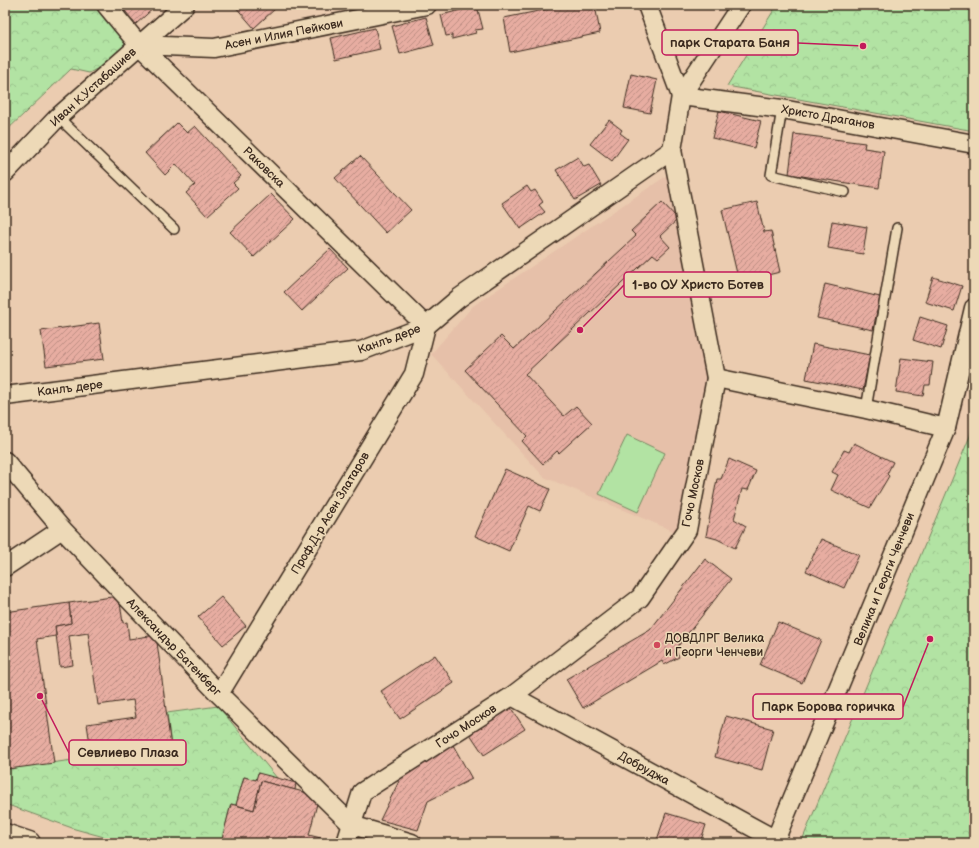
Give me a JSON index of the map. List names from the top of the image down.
{
  "streets": {
    "street": [
      "Асен и Илия Пейкови",
      "Иван К.Устабашиев",
      "Христо Драганов",
      "Раковска",
      "Канлъ дере",
      "Гочо Москов",
      "Проф.Д-р Асен Златаров",
      "Велика и Георги Ченчеви",
      "Александър Батенберг",
      "Добруджа"
    ]
  },
  "crossings": [
    ["Асен и Илия Пейкови", "Иван К.Устабашиев"],
    ["Асен и Илия Пейкови", "Раковска"],
    ["Иван К.Устабашиев", "Раковска"],
    ["Христо Драганов", "Гочо Москов"],
    ["Раковска", "Канлъ дере"],
    ["Раковска", "Проф.Д-р Асен Златаров"],
    ["Канлъ дере", "Гочо Москов"],
    ["Канлъ дере", "Проф.Д-р Асен Златаров"],
    ["Гочо Москов", "Александър Батенберг"],
    ["Гочо Москов", "Добруджа"],
    ["Проф.Д-р Асен Златаров", "Александър Батенберг"],
    ["Велика и Георги Ченчеви", "Добруджа"]
  ],
  "places": [
    "парк Старата Баня",
    "1-во ОУ Христо Ботев",
    "Парк Борова горичка",
    "ДОВДЛРГ Велика и Георги Ченчеви",
    "Севлиево Плаза"
  ]
}
